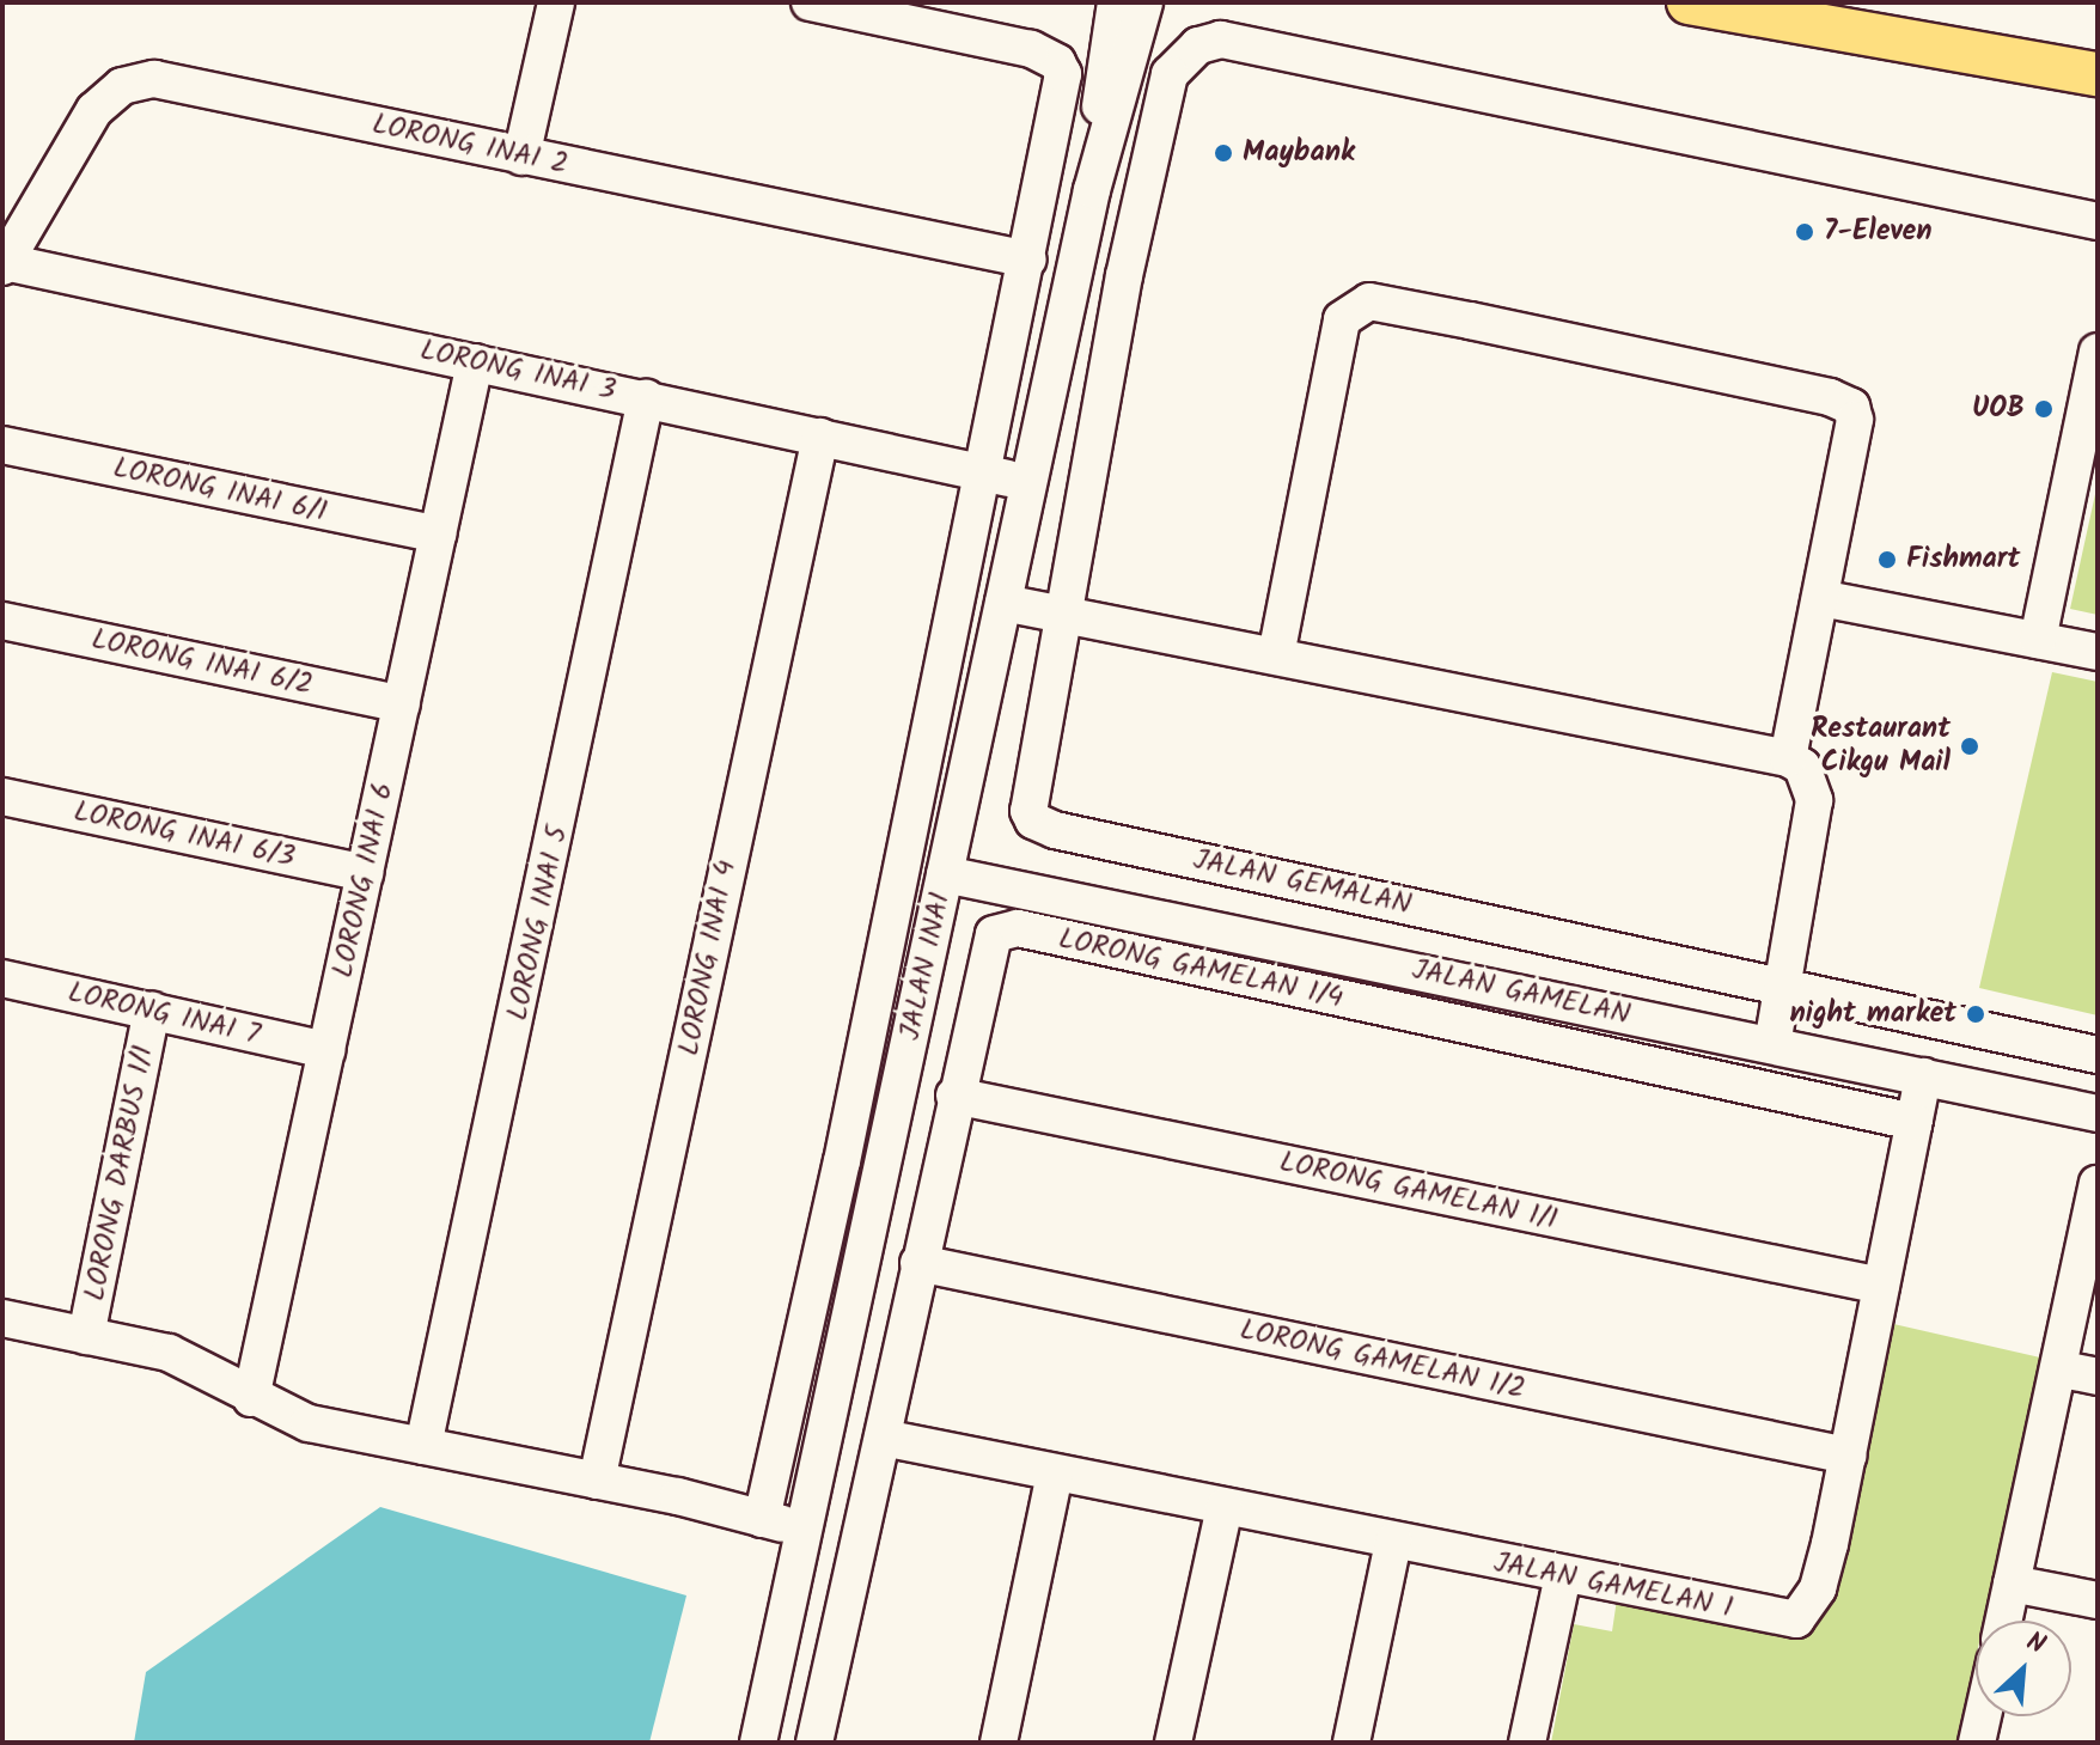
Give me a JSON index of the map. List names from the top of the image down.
{
  "streets": {
    "street": [
      "LORONG INAI 2",
      "LORONG INAI 3",
      "LORONG INAI 6/1",
      "LORONG INAI 6/2",
      "LORONG INAI 6/3",
      "LORONG INAI 6",
      "JALAN GEMALAN",
      "LORONG INAI 5",
      "LORONG INAI 4",
      "JALAN INAI",
      "LORONG GAMELAN 1/4",
      "JALAN GAMELAN",
      "LORONG INAI 7",
      "LORONG DARBUS 1/1",
      "LORONG GAMELAN 1/1",
      "LORONG GAMELAN 1/2",
      "JALAN GAMELAN 1"
    ]
  },
  "crossings": [
    ["LORONG INAI 2", "LORONG INAI 3"],
    ["LORONG INAI 3", "LORONG INAI 6"],
    ["LORONG INAI 3", "LORONG INAI 5"],
    ["LORONG INAI 3", "LORONG INAI 4"],
    ["LORONG INAI 3", "JALAN INAI"],
    ["LORONG INAI 6/1", "LORONG INAI 6"],
    ["LORONG INAI 6/2", "LORONG INAI 6"],
    ["LORONG INAI 6/3", "LORONG INAI 6"],
    ["LORONG INAI 6", "LORONG INAI 7"],
    ["JALAN INAI", "JALAN GAMELAN"],
    ["LORONG GAMELAN 1/4", "LORONG GAMELAN 1/1"],
    ["LORONG GAMELAN 1/4", "LORONG GAMELAN 1/2"],
    ["LORONG GAMELAN 1/4", "JALAN GAMELAN 1"],
    ["JALAN GAMELAN", "JALAN GAMELAN 1"],
    ["LORONG INAI 7", "LORONG DARBUS 1/1"],
    ["LORONG GAMELAN 1/1", "JALAN GAMELAN 1"],
    ["LORONG GAMELAN 1/2", "JALAN GAMELAN 1"]
  ],
  "places": [
    "Maybank",
    "7-Eleven",
    "UOB",
    "Fishmart",
    "Restaurant Cikgu Mail",
    "night market"
  ],
  "north": "top right"
}
